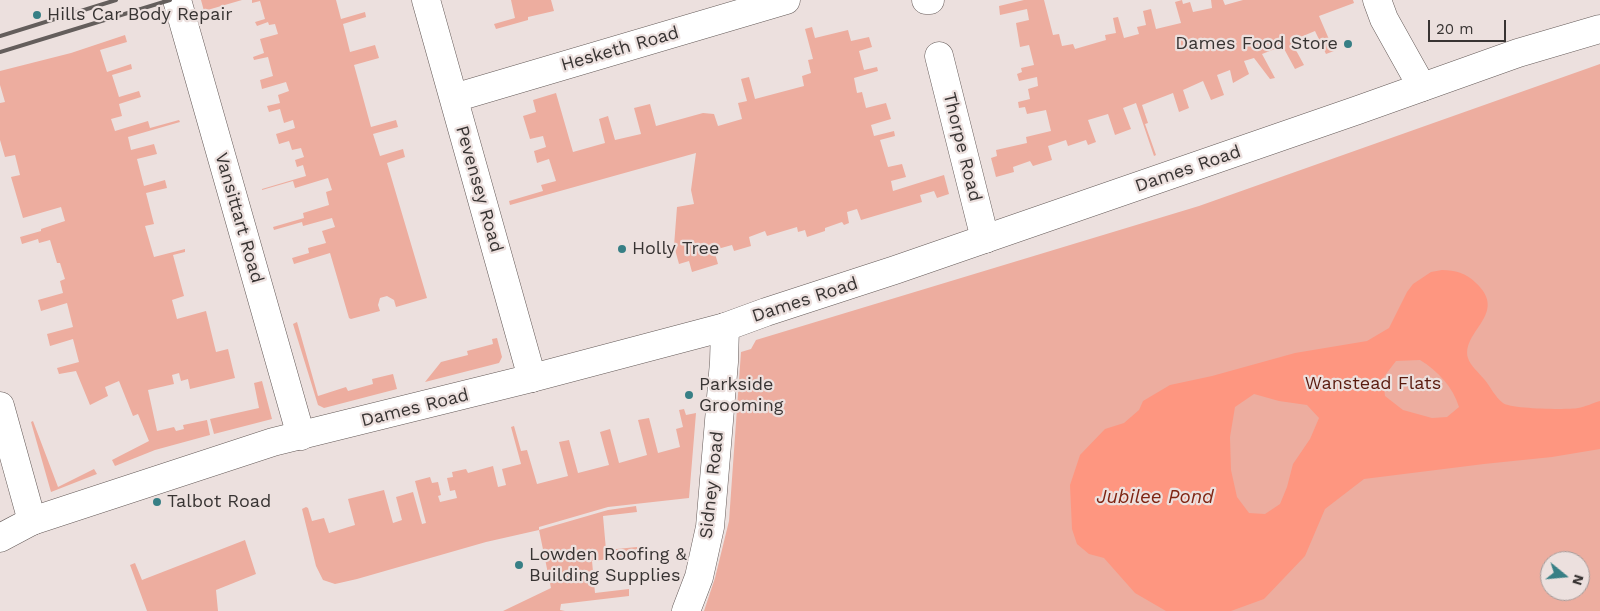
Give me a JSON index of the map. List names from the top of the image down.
{
  "streets": {
    "street": [
      "Hesketh Road",
      "Thorpe Road",
      "Dames Road",
      "Pevensey Road",
      "Vansittart Road",
      "Sidney Road"
    ]
  },
  "crossings": [
    ["Hesketh Road", "Pevensey Road"],
    ["Thorpe Road", "Dames Road"],
    ["Dames Road", "Pevensey Road"],
    ["Dames Road", "Vansittart Road"],
    ["Dames Road", "Sidney Road"]
  ],
  "water": ["Jubilee Pond"],
  "parks": ["Wanstead Flats"],
  "places": [
    "Hills Car Body Repair",
    "Dames Food Store",
    "Holly Tree",
    "Parkside Grooming",
    "Talbot Road",
    "Lowden Roofing & Building Supplies"
  ],
  "scale_bar": "20 m",
  "north": "right"
}
